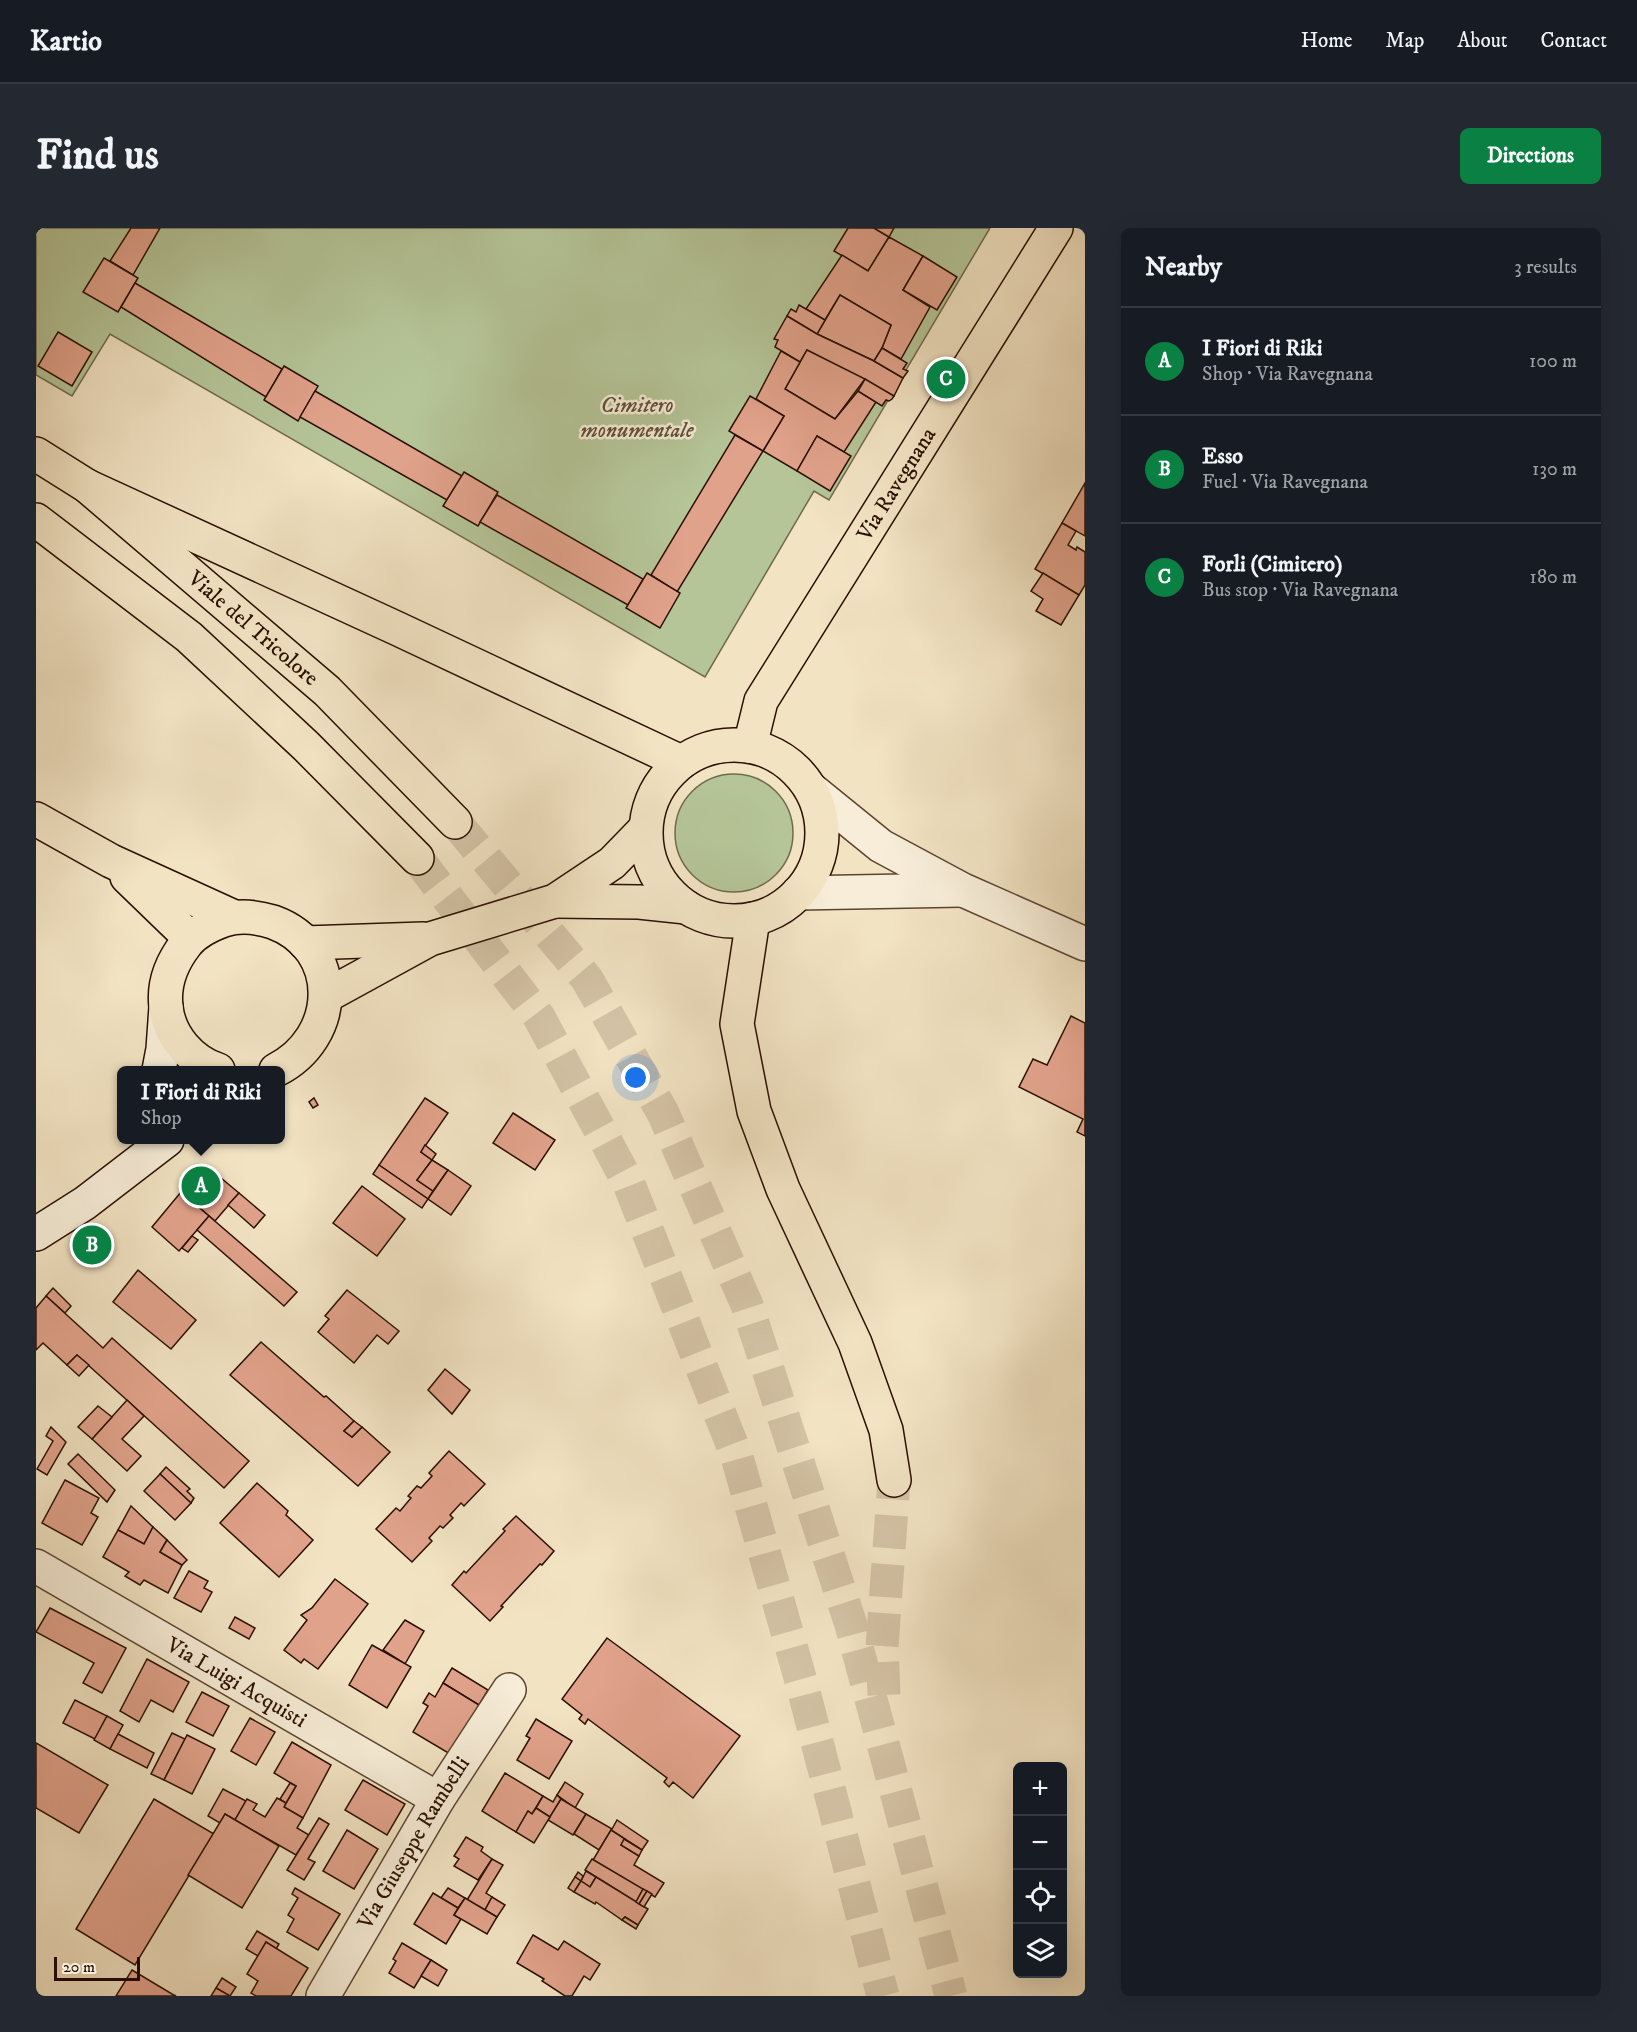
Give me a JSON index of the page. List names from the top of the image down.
{
  "streets": {
    "main road": ["Via Ravegnana", "Viale del Tricolore"],
    "street": ["Via Luigi Acquisti", "Via Giuseppe Rambelli"]
  },
  "crossings": [
    ["Via Luigi Acquisti", "Via Giuseppe Rambelli"]
  ],
  "parks": ["Cimitero monumentale"],
  "scale_bar": "20 m",
  "page": {
    "header": "Kartio",
    "nav": [
      "Home",
      "Map",
      "About",
      "Contact"
    ],
    "buttons": "Directions",
    "title": "Find us",
    "heading": ["Nearby", "3 results"],
    "list": [
      {
        "mark": "A",
        "name": "I Fiori di Riki",
        "note": "Shop · Via Ravegnana",
        "value": "100 m"
      },
      {
        "mark": "B",
        "name": "Esso",
        "note": "Fuel · Via Ravegnana",
        "value": "130 m"
      },
      {
        "mark": "C",
        "name": "Forli (Cimitero)",
        "note": "Bus stop · Via Ravegnana",
        "value": "180 m"
      }
    ],
    "pins": ["C", "A", "B"],
    "popup": ["I Fiori di Riki", "Shop"],
    "map_buttons": ["+", "−"],
    "scale": "20 m"
  }
}
